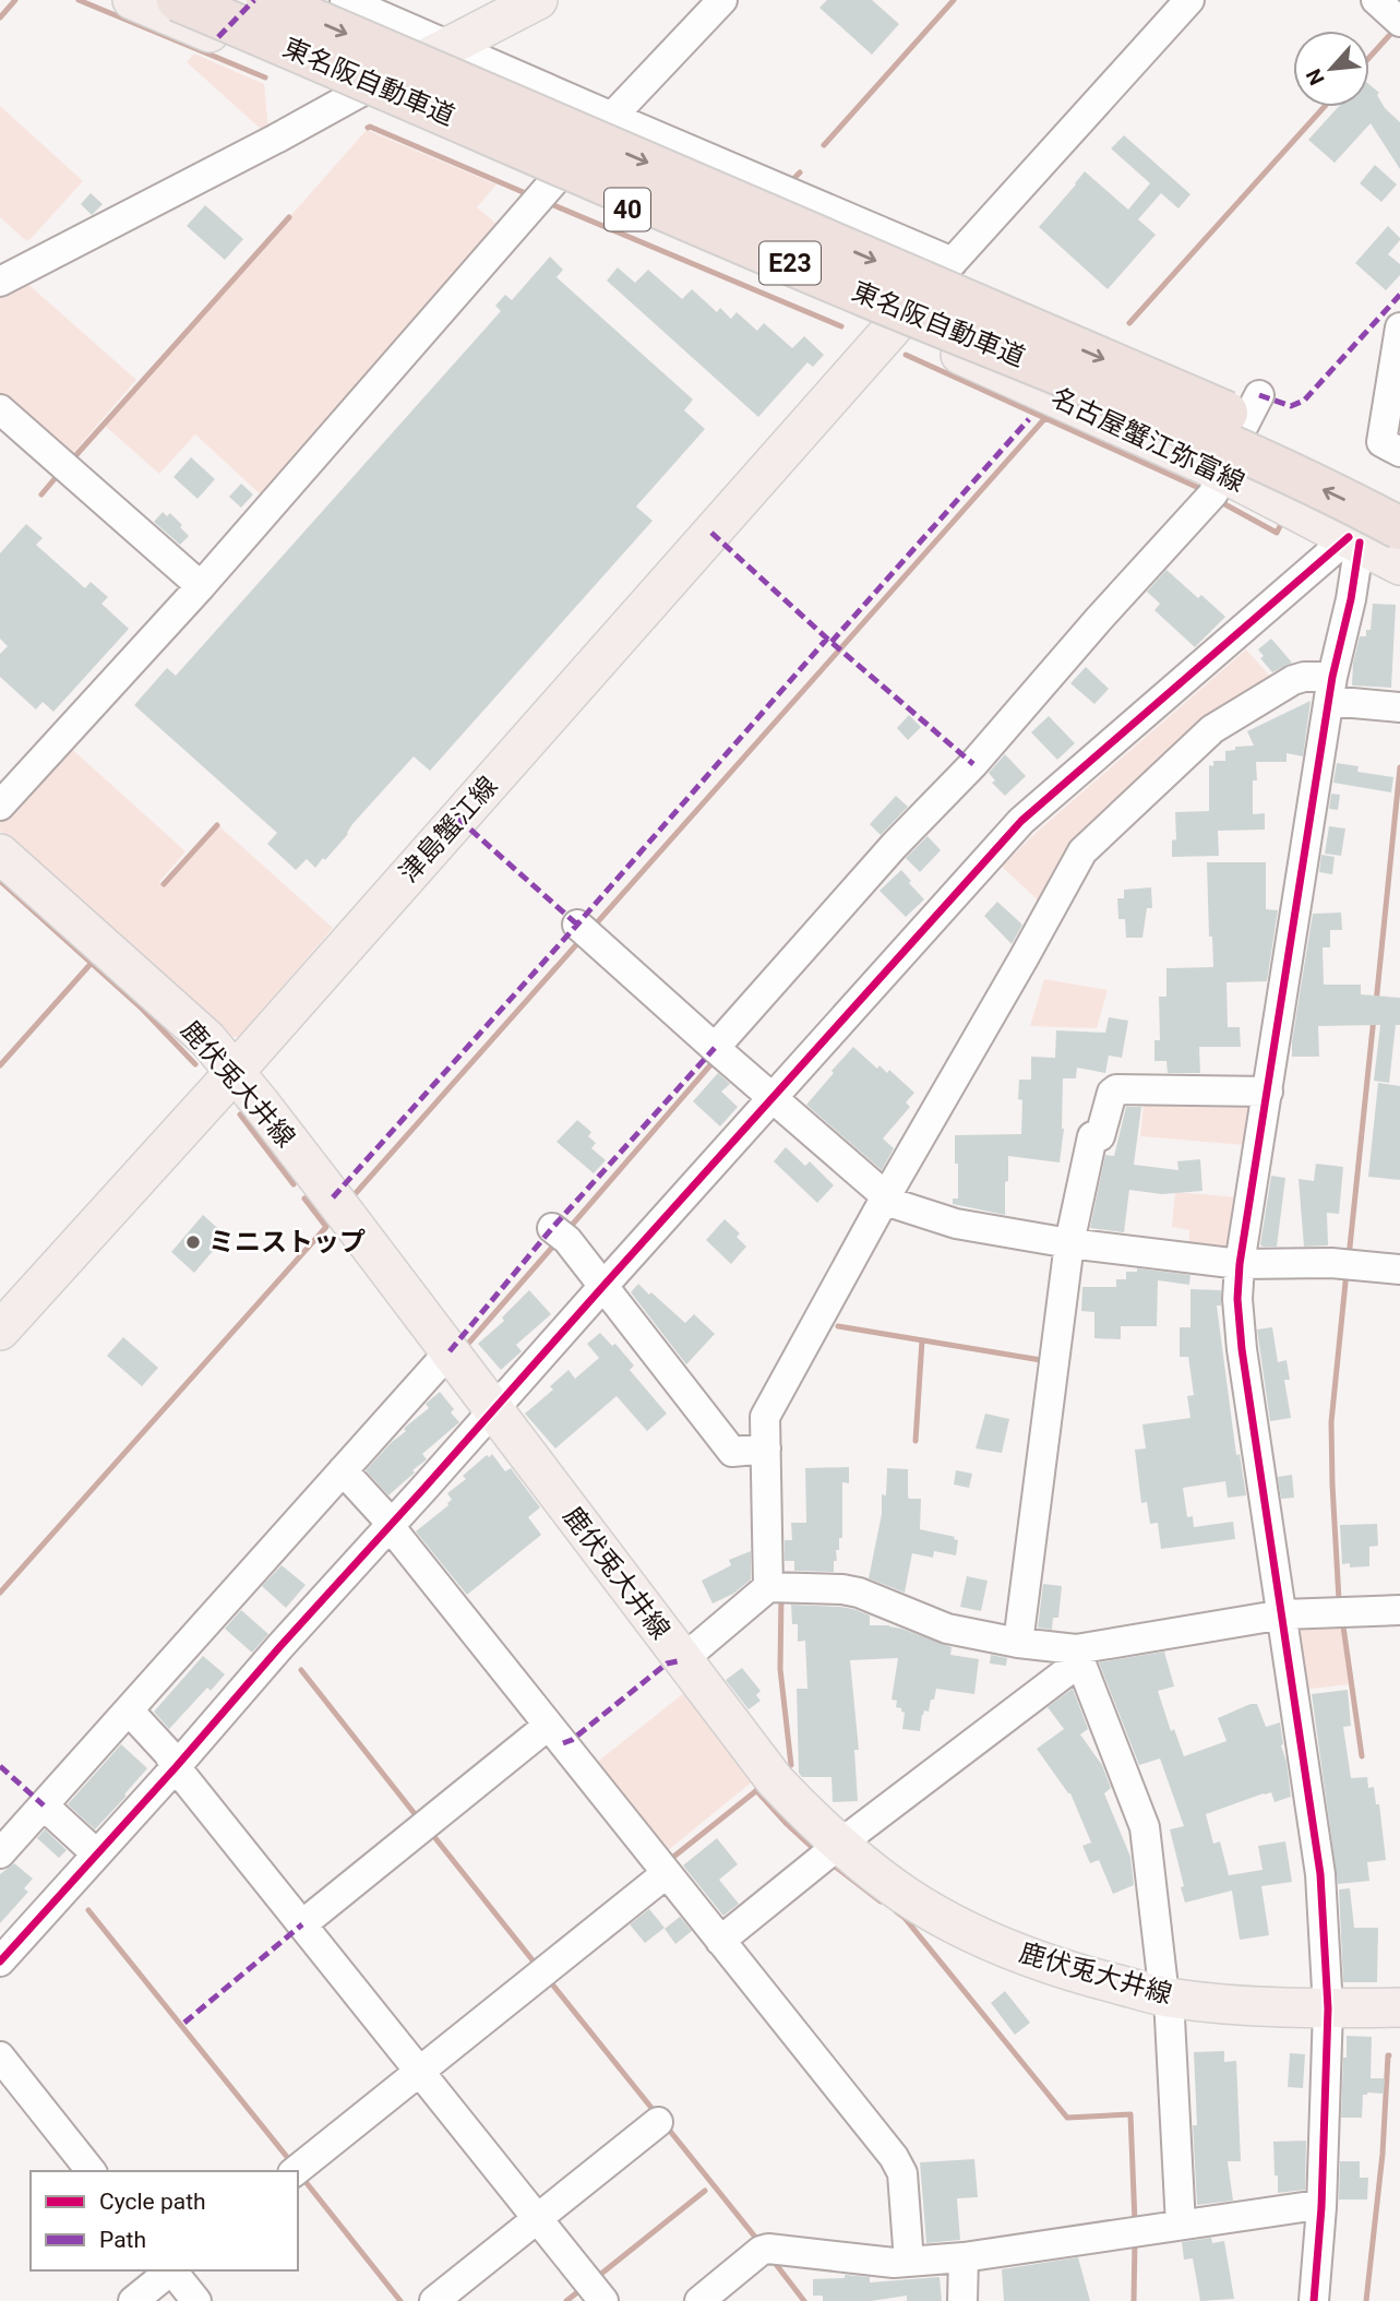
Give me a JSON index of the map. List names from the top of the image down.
{
  "streets": {
    "highway": ["東名阪自動車道", "E23"],
    "main road": [
      "40",
      "名古屋蟹江弥富線",
      "津島蟹江線",
      "鹿伏兎大井線"
    ]
  },
  "crossings": [
    ["名古屋蟹江弥富線", "津島蟹江線"],
    ["津島蟹江線", "鹿伏兎大井線"]
  ],
  "places": ["ミニストップ"],
  "legend": ["Cycle path", "Path"],
  "north": "bottom left"
}
